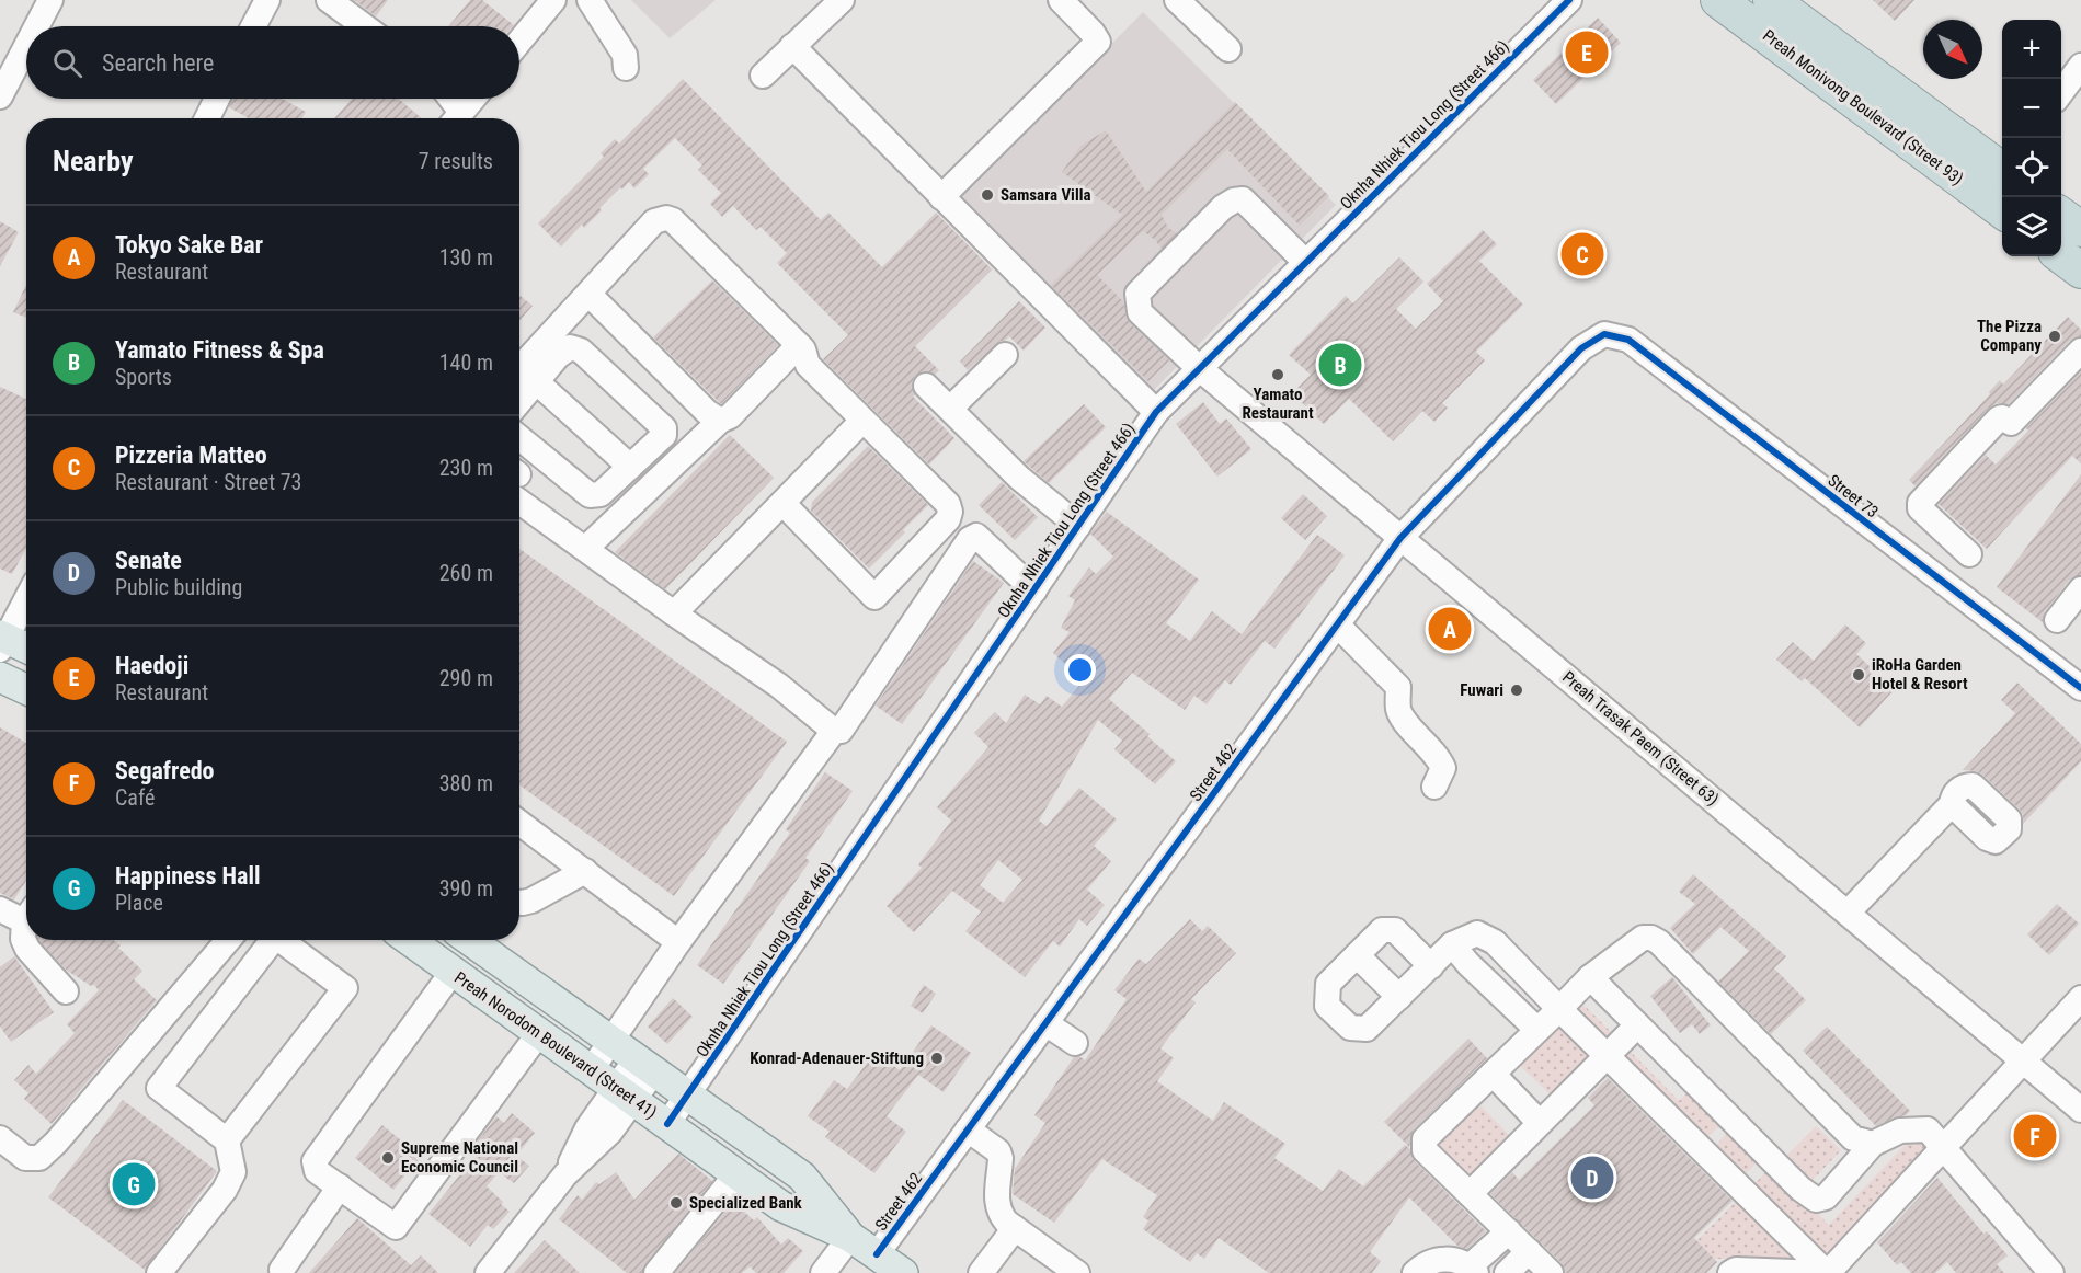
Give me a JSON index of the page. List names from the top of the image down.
{
  "streets": {
    "highway": ["Preah Monivong Boulevard (Street 93)"],
    "main road": ["Preah Norodom Boulevard (Street 41)"],
    "street": [
      "Oknha Nhiek Tiou Long (Street 466)",
      "Street 73",
      "Preah Trasak Paem (Street 63)",
      "Street 462"
    ]
  },
  "crossings": [
    ["Oknha Nhiek Tiou Long (Street 466)", "Preah Trasak Paem (Street 63)"],
    ["Oknha Nhiek Tiou Long (Street 466)", "Preah Norodom Boulevard (Street 41)"],
    ["Street 73", "Street 462"],
    ["Preah Trasak Paem (Street 63)", "Street 462"],
    ["Street 462", "Preah Norodom Boulevard (Street 41)"]
  ],
  "places": [
    "Samsara Villa",
    "The Pizza Company",
    "Yamato Restaurant",
    "iRoHa Garden Hotel & Resort",
    "Fuwari",
    "Konrad-Adenauer-Stiftung",
    "Supreme National Economic Council",
    "Specialized Bank"
  ],
  "north": "bottom right",
  "page": {
    "map_buttons": ["+", "−"],
    "search": "Search here",
    "pins": [
      "E",
      "C",
      "B",
      "A",
      "F",
      "D",
      "G"
    ],
    "heading": ["Nearby", "7 results"],
    "list": [
      {
        "mark": "A",
        "name": "Tokyo Sake Bar",
        "note": "Restaurant",
        "value": "130 m"
      },
      {
        "mark": "B",
        "name": "Yamato Fitness & Spa",
        "note": "Sports",
        "value": "140 m"
      },
      {
        "mark": "C",
        "name": "Pizzeria Matteo",
        "note": "Restaurant · Street 73",
        "value": "230 m"
      },
      {
        "mark": "D",
        "name": "Senate",
        "note": "Public building",
        "value": "260 m"
      },
      {
        "mark": "E",
        "name": "Haedoji",
        "note": "Restaurant",
        "value": "290 m"
      },
      {
        "mark": "F",
        "name": "Segafredo",
        "note": "Café",
        "value": "380 m"
      },
      {
        "mark": "G",
        "name": "Happiness Hall",
        "note": "Place",
        "value": "390 m"
      }
    ]
  }
}
